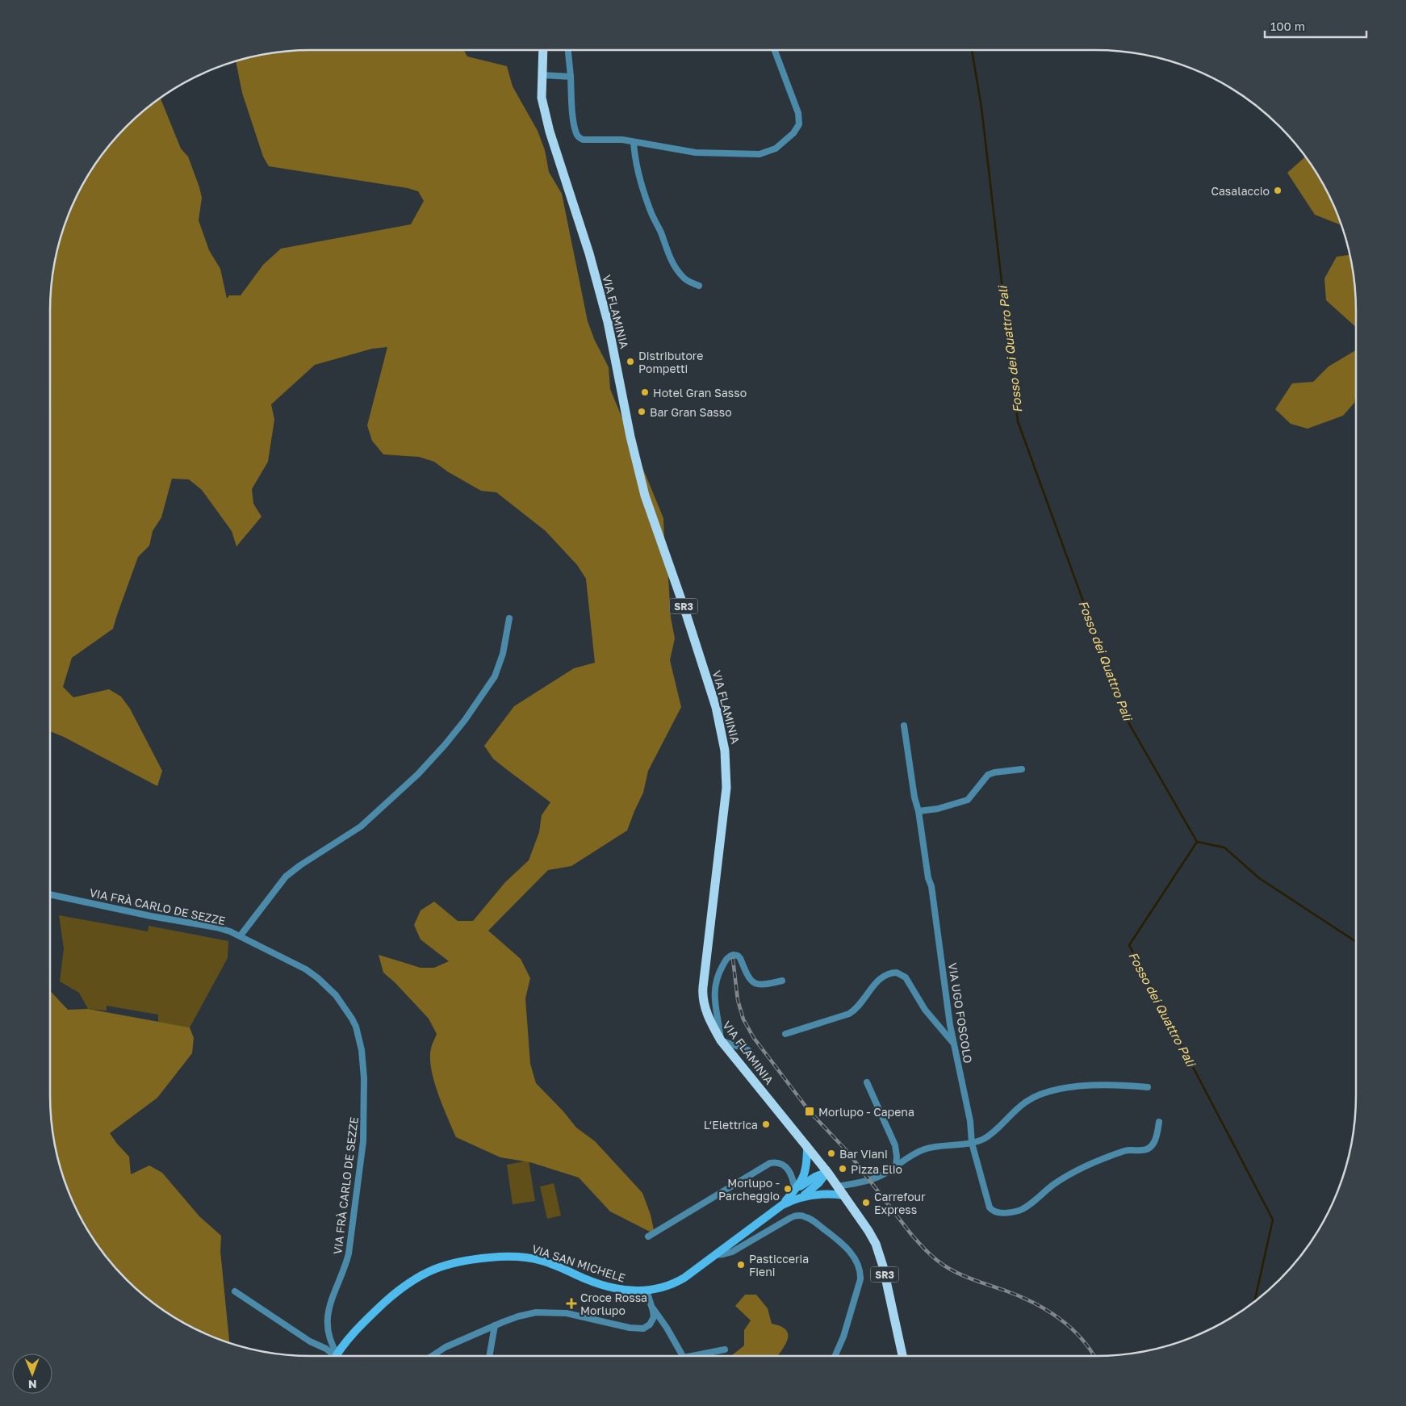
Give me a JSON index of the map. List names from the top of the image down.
{
  "streets": {
    "main road": ["VIA FLAMINIA", "SR3", "VIA SAN MICHELE"],
    "street": ["VIA FRÀ CARLO DE SEZZE", "VIA UGO FOSCOLO"]
  },
  "water": ["Fosso dei Quattro Pali"],
  "places": {
    "other": [
      "Casalaccio",
      "Distributore Pompetti",
      "Hotel Gran Sasso",
      "Bar Gran Sasso",
      "L‘Elettrica",
      "Bar Viani",
      "Pizza Elio",
      "Morlupo - Parcheggio",
      "Carrefour Express",
      "Pasticceria Fieni"
    ],
    "transit": ["Morlupo - Capena"],
    "health": ["Croce Rossa Morlupo"]
  },
  "scale_bar": "100 m",
  "north": "bottom"
}
